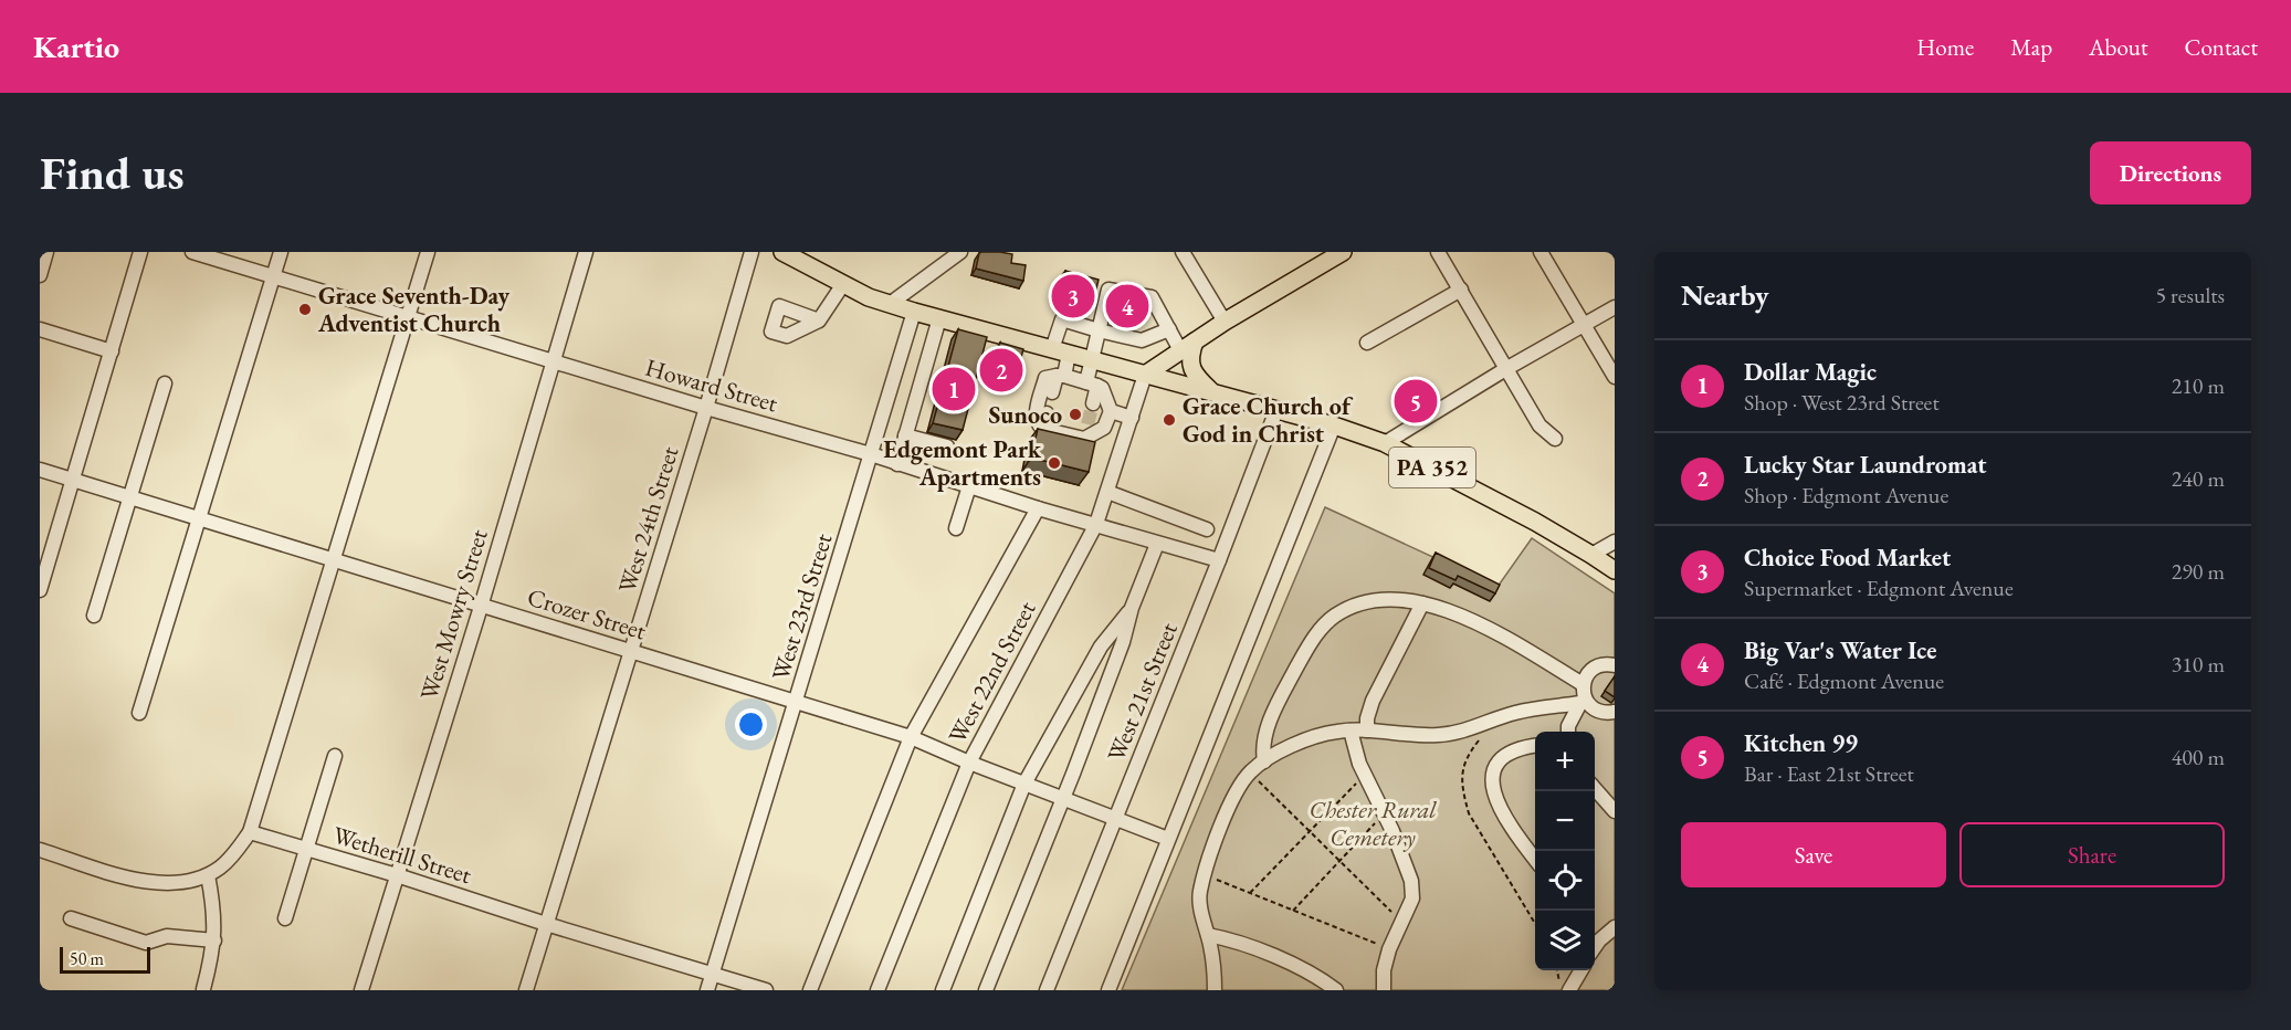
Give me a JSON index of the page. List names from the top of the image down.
{
  "streets": {
    "main road": ["PA 352"],
    "street": [
      "Howard Street",
      "West 24th Street",
      "West 23rd Street",
      "Crozer Street",
      "West Mowry Street",
      "West 22nd Street",
      "West 21st Street",
      "Wetherill Street"
    ]
  },
  "crossings": [
    ["Howard Street", "West 24th Street"],
    ["Howard Street", "West 23rd Street"],
    ["Howard Street", "West Mowry Street"],
    ["Howard Street", "West 22nd Street"],
    ["Howard Street", "West 21st Street"],
    ["PA 352", "West 23rd Street"],
    ["PA 352", "West 22nd Street"],
    ["PA 352", "West 21st Street"],
    ["West 24th Street", "Crozer Street"],
    ["West 24th Street", "Wetherill Street"],
    ["West 23rd Street", "Crozer Street"],
    ["West 23rd Street", "Wetherill Street"],
    ["Crozer Street", "West Mowry Street"],
    ["Crozer Street", "West 22nd Street"],
    ["Crozer Street", "West 21st Street"],
    ["West Mowry Street", "Wetherill Street"]
  ],
  "parks": ["Chester Rural Cemetery"],
  "places": [
    "Grace Seventh-Day Adventist Church",
    "Sunoco",
    "Grace Church of God in Christ",
    "Edgemont Park Apartments"
  ],
  "scale_bar": "50 m",
  "page": {
    "header": "Kartio",
    "nav": [
      "Home",
      "Map",
      "About",
      "Contact"
    ],
    "buttons": [
      "Directions",
      ["Save", "Share"]
    ],
    "title": "Find us",
    "heading": ["Nearby", "5 results"],
    "pins": [
      "3",
      "4",
      "2",
      "1",
      "5"
    ],
    "list": [
      {
        "mark": "1",
        "name": "Dollar Magic",
        "note": "Shop · West 23rd Street",
        "value": "210 m"
      },
      {
        "mark": "2",
        "name": "Lucky Star Laundromat",
        "note": "Shop · Edgmont Avenue",
        "value": "240 m"
      },
      {
        "mark": "3",
        "name": "Choice Food Market",
        "note": "Supermarket · Edgmont Avenue",
        "value": "290 m"
      },
      {
        "mark": "4",
        "name": "Big Var's Water Ice",
        "note": "Café · Edgmont Avenue",
        "value": "310 m"
      },
      {
        "mark": "5",
        "name": "Kitchen 99",
        "note": "Bar · East 21st Street",
        "value": "400 m"
      }
    ],
    "map_buttons": ["+", "−"],
    "scale": "50 m"
  }
}
